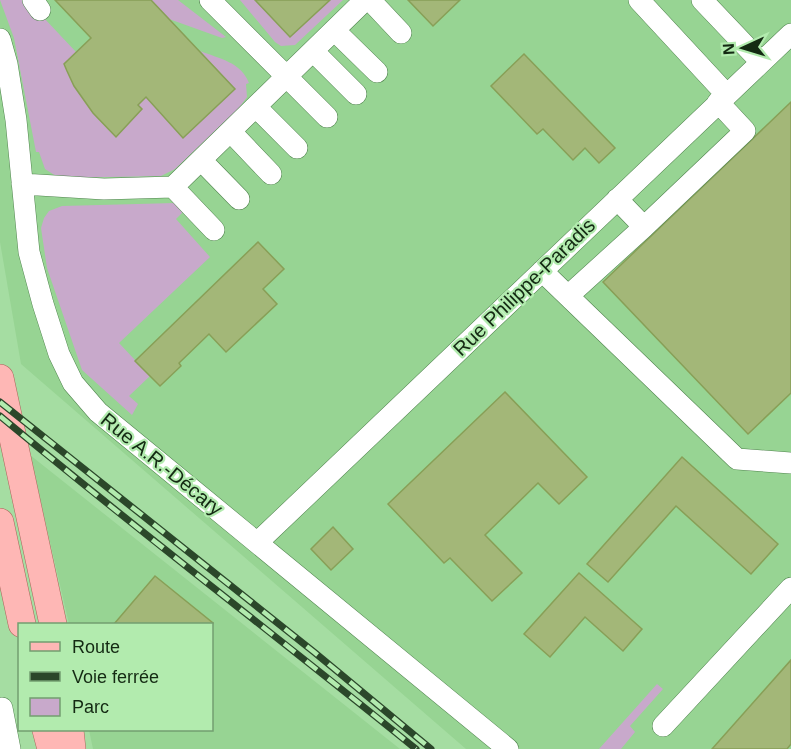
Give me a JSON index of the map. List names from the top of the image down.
{
  "streets": {
    "street": ["Rue Philippe-Paradis", "Rue A.R.-Décary"]
  },
  "crossings": [
    ["Rue Philippe-Paradis", "Rue A.R.-Décary"]
  ],
  "legend": ["Route", "Voie ferrée", "Parc"],
  "north": "left"
}
